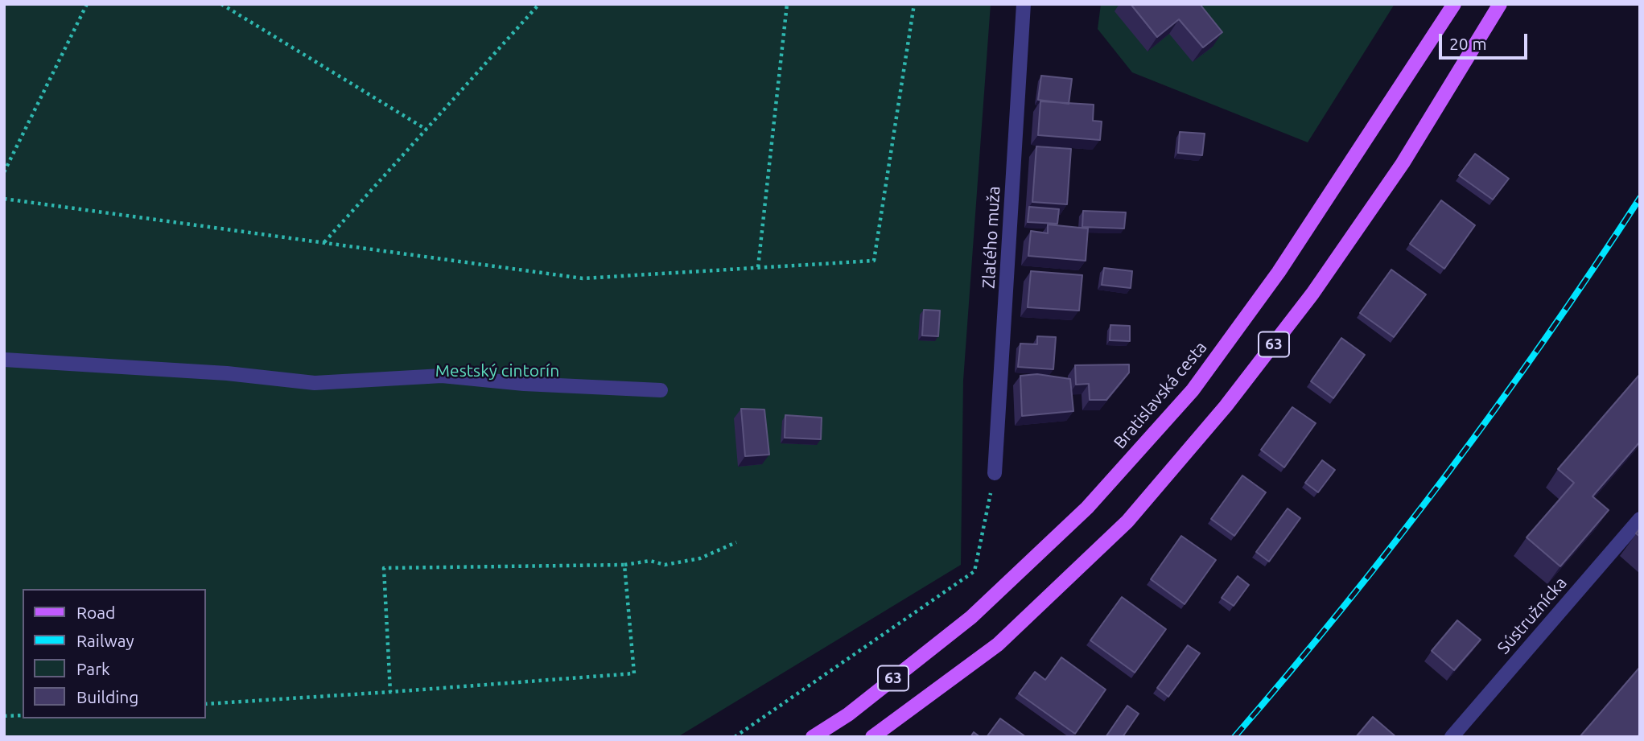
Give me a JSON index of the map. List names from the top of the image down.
{
  "streets": {
    "main road": ["63", "Bratislavská cesta"],
    "street": ["Zlatého muža", "Sústružnícka"]
  },
  "parks": ["Mestský cintorín"],
  "legend": [
    "Road",
    "Railway",
    "Park",
    "Building"
  ],
  "scale_bar": "20 m"
}
